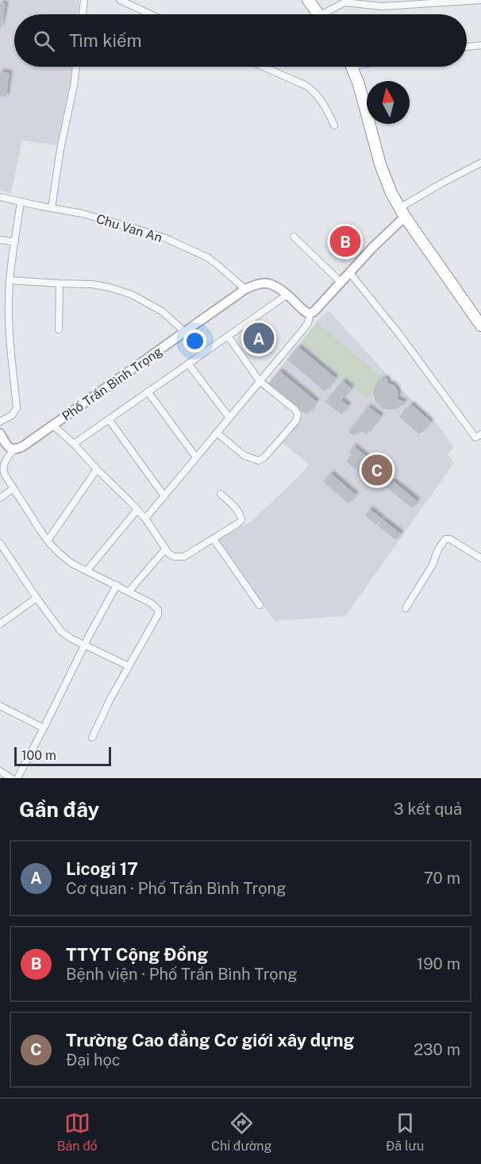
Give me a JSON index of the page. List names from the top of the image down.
{
  "streets": {
    "street": ["Chu Van An", "Phố Trần Bình Trọng"]
  },
  "crossings": [
    ["Chu Van An", "Phố Trần Bình Trọng"]
  ],
  "scale_bar": "100 m",
  "north": "top",
  "page": {
    "search": "Tìm kiếm",
    "pins": ["B", "A", "C"],
    "scale": "100 m",
    "heading": ["Gần đây", "3 kết quả"],
    "list": [
      {
        "mark": "A",
        "name": "Licogi 17",
        "note": "Cơ quan · Phố Trần Bình Trọng",
        "value": "70 m"
      },
      {
        "mark": "B",
        "name": "TTYT Cộng Đồng",
        "note": "Bệnh viện · Phố Trần Bình Trọng",
        "value": "190 m"
      },
      {
        "mark": "C",
        "name": "Trường Cao đẳng Cơ giới xây dựng",
        "note": "Đại học",
        "value": "230 m"
      }
    ],
    "nav": ["Bản đồ", "Chỉ đường", "Đã lưu"]
  }
}
